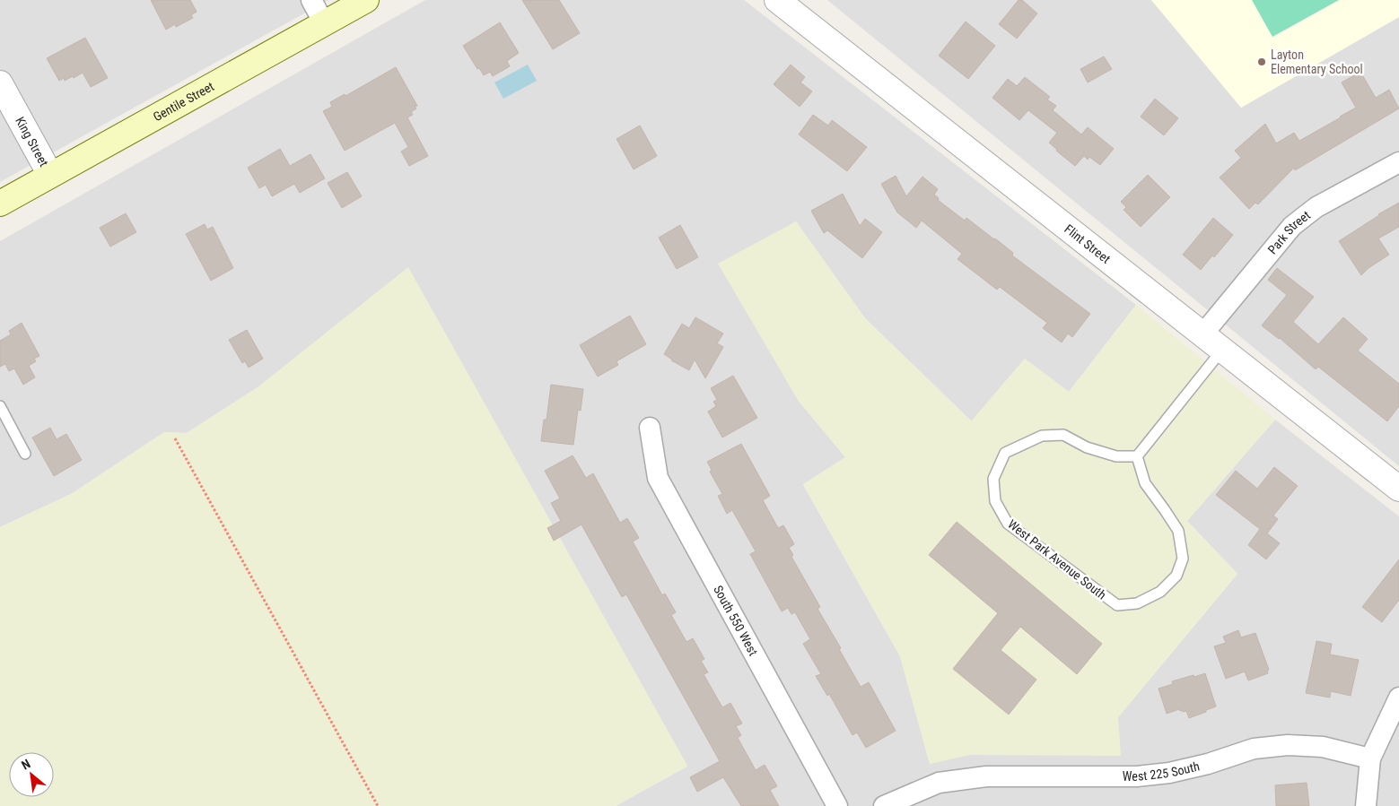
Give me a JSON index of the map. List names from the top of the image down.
{
  "streets": {
    "main road": ["Gentile Street"],
    "street": [
      "King Street",
      "Park Street",
      "Flint Street",
      "South 550 West",
      "West 225 South"
    ],
    "lane": ["West Park Avenue South"]
  },
  "crossings": [
    ["Gentile Street", "King Street"],
    ["Park Street", "Flint Street"]
  ],
  "places": ["Layton Elementary School"],
  "north": "top left"
}
